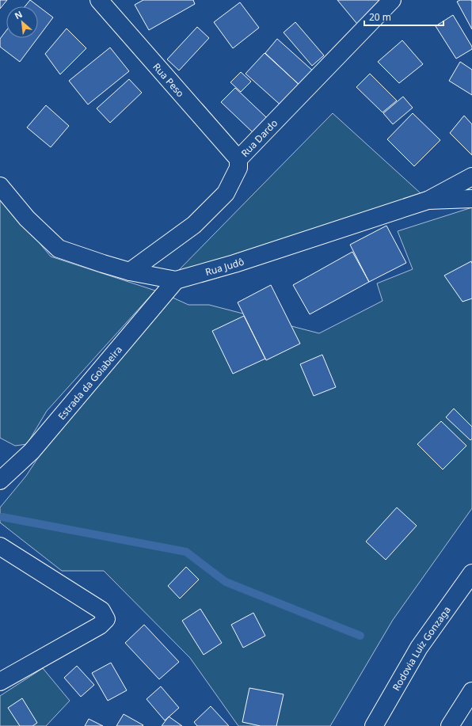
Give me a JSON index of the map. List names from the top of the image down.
{
  "streets": {
    "main road": [
      "Rua Peso",
      "Rua Dardo",
      "Rua Judô",
      "Estrada da Goiabeira",
      "Rodovia Luiz Gonzaga"
    ]
  },
  "crossings": [
    ["Rua Peso", "Rua Dardo"],
    ["Rua Dardo", "Rua Judô"],
    ["Rua Judô", "Estrada da Goiabeira"]
  ],
  "scale_bar": "20 m",
  "north": "top left"
}
